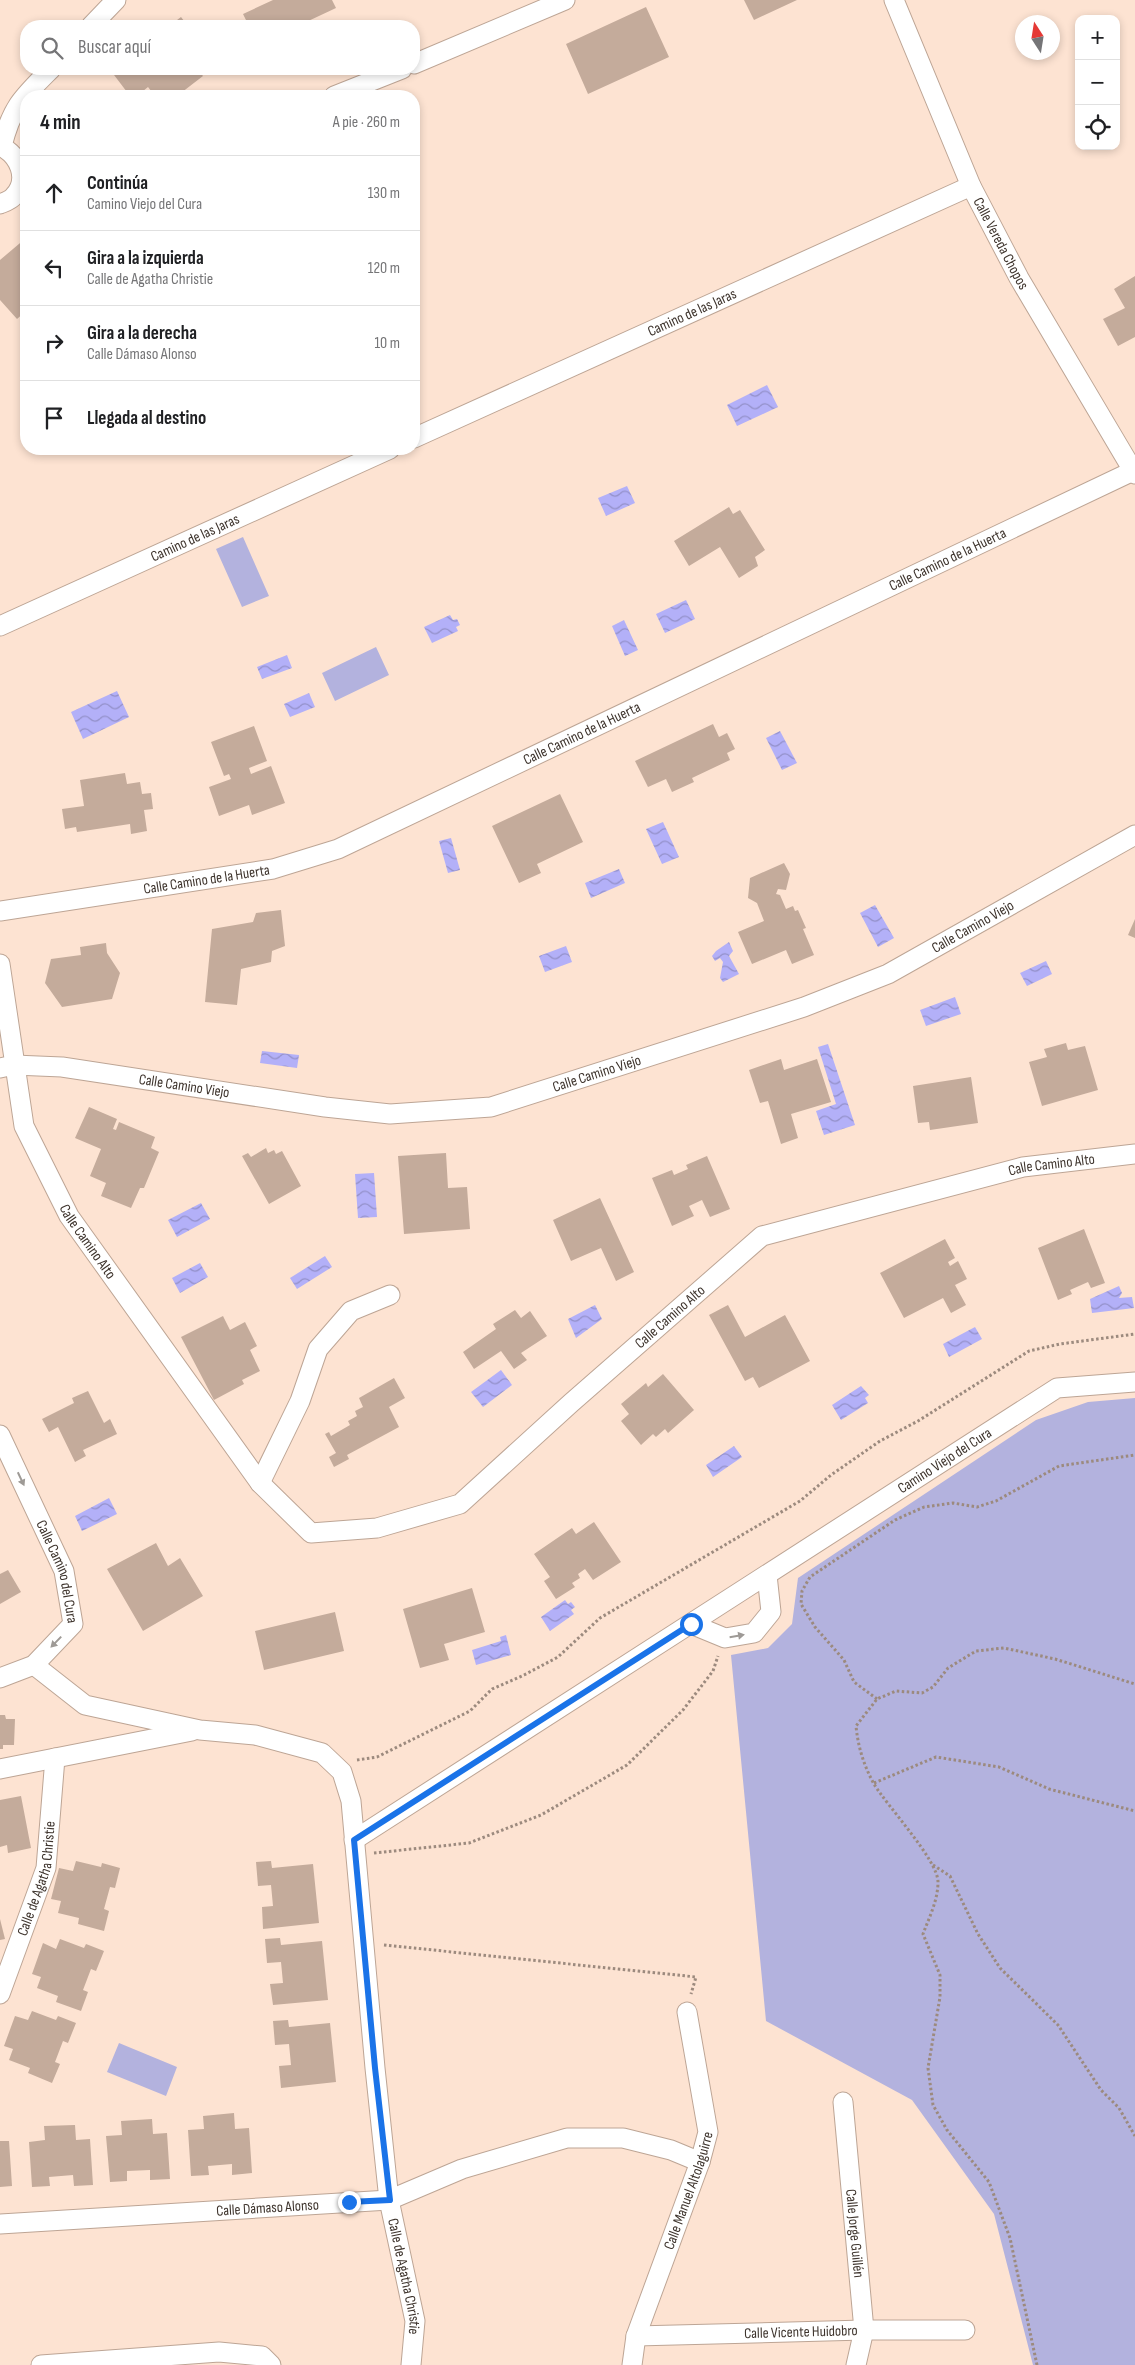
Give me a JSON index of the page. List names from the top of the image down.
{
  "streets": {
    "street": [
      "Calle Vereda Chopos",
      "Camino de las Jaras",
      "Calle Camino de la Huerta",
      "Calle Camino Viejo",
      "Calle Camino Alto",
      "Camino Viejo del Cura",
      "Calle Camino del Cura",
      "Calle de Agatha Christie",
      "Calle Manuel Altolaguirre",
      "Calle Dámaso Alonso",
      "Calle Jorge Guillén",
      "Calle Vicente Huidobro"
    ]
  },
  "crossings": [
    ["Calle Vereda Chopos", "Camino de las Jaras"],
    ["Calle Vereda Chopos", "Calle Camino de la Huerta"],
    ["Calle Camino Viejo", "Calle Camino Alto"],
    ["Camino Viejo del Cura", "Calle de Agatha Christie"],
    ["Calle Camino del Cura", "Calle de Agatha Christie"],
    ["Calle de Agatha Christie", "Calle Dámaso Alonso"],
    ["Calle Manuel Altolaguirre", "Calle Dámaso Alonso"],
    ["Calle Manuel Altolaguirre", "Calle Vicente Huidobro"],
    ["Calle Jorge Guillén", "Calle Vicente Huidobro"]
  ],
  "one_way": ["Calle Camino del Cura"],
  "north": "top",
  "page": {
    "map_buttons": ["+", "−"],
    "search": "Buscar aquí",
    "heading": ["4 min", "A pie · 260 m"],
    "list": [
      ["Continúa", "Camino Viejo del Cura", "130 m"],
      ["Gira a la izquierda", "Calle de Agatha Christie", "120 m"],
      ["Gira a la derecha", "Calle Dámaso Alonso", "10 m"],
      "Llegada al destino"
    ]
  }
}
